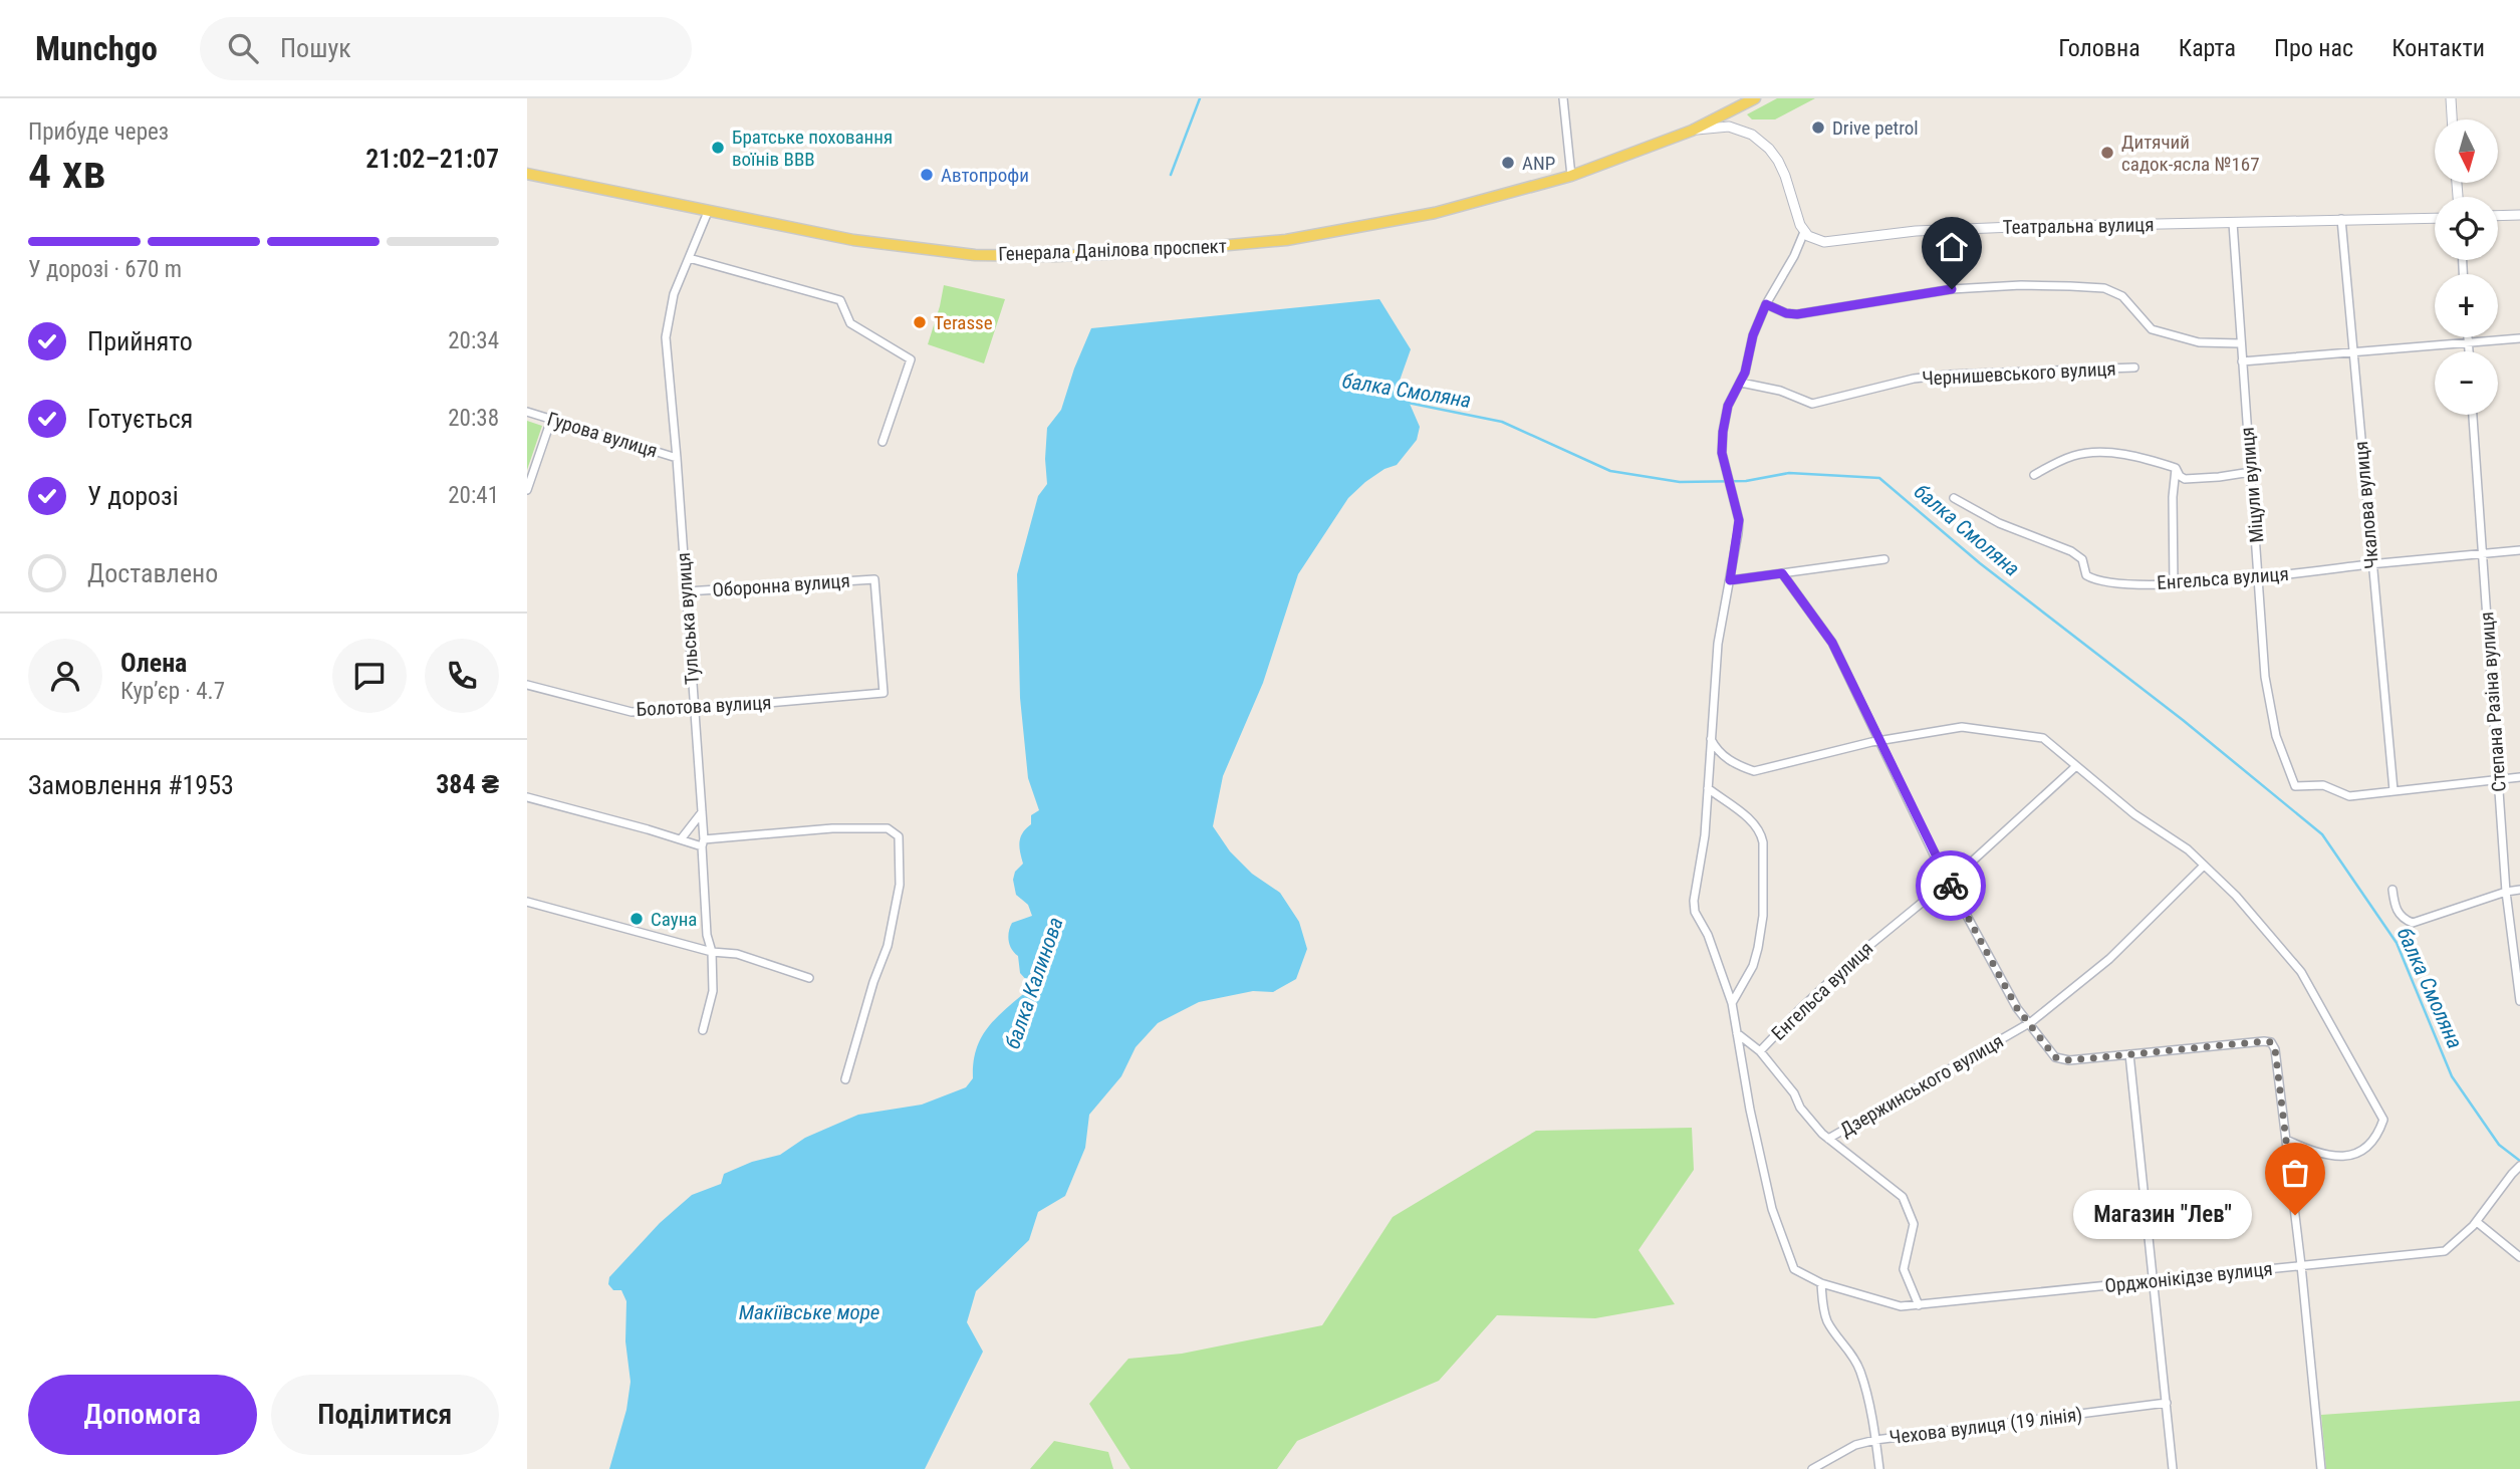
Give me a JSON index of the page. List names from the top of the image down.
{
  "streets": {
    "main road": ["Генерала Данілова проспект"],
    "street": [
      "Театральна вулиця",
      "Чернишевського вулиця",
      "Гурова вулиця",
      "Міцули вулиця",
      "Чкалова вулиця",
      "Енгельса вулиця",
      "Оборонна вулиця",
      "Тульська вулиця",
      "Степана Разіна вулиця",
      "Болотова вулиця",
      "Дзержинського вулиця",
      "Орджонікідзе вулиця",
      "Чехова вулиця (19 лiнiя)"
    ]
  },
  "crossings": [
    ["Театральна вулиця", "Міцули вулиця"],
    ["Театральна вулиця", "Чкалова вулиця"],
    ["Театральна вулиця", "Орджонікідзе вулиця"],
    ["Генерала Данілова проспект", "Тульська вулиця"],
    ["Чернишевського вулиця", "Орджонікідзе вулиця"],
    ["Гурова вулиця", "Тульська вулиця"],
    ["Міцули вулиця", "Чкалова вулиця"],
    ["Міцули вулиця", "Енгельса вулиця"],
    ["Чкалова вулиця", "Енгельса вулиця"],
    ["Енгельса вулиця", "Степана Разіна вулиця"],
    ["Оборонна вулиця", "Тульська вулиця"],
    ["Оборонна вулиця", "Болотова вулиця"],
    ["Тульська вулиця", "Болотова вулиця"]
  ],
  "water": ["балка Смоляна", "балка Калинова", "Макіївське море"],
  "places": [
    "Drive petrol",
    "Братське поховання воїнів ВВВ",
    "Дитячий садок-ясла №167",
    "ANP",
    "Автопрофи",
    "Terasse",
    "Сауна",
    "Магазин \"Лев\""
  ],
  "north": "bottom",
  "page": {
    "header": "Munchgo",
    "search": "Пошук",
    "nav": [
      "Головна",
      "Карта",
      "Про нас",
      "Контакти"
    ],
    "heading": ["4 хв", "Прибуде через", "21:02–21:07"],
    "panel": [
      "Олена",
      "Кур’єр · 4.7",
      "Замовлення #1953",
      "384 ₴"
    ],
    "map_buttons": ["+", "−"],
    "bar": "У дорозі · 670 m",
    "list": [
      ["Прийнято", "20:34"],
      ["Готується", "20:38"],
      ["У дорозі", "20:41"],
      "Доставлено"
    ],
    "bubble": "Магазин \"Лев\"",
    "buttons": ["Допомога", "Поділитися"]
  }
}
